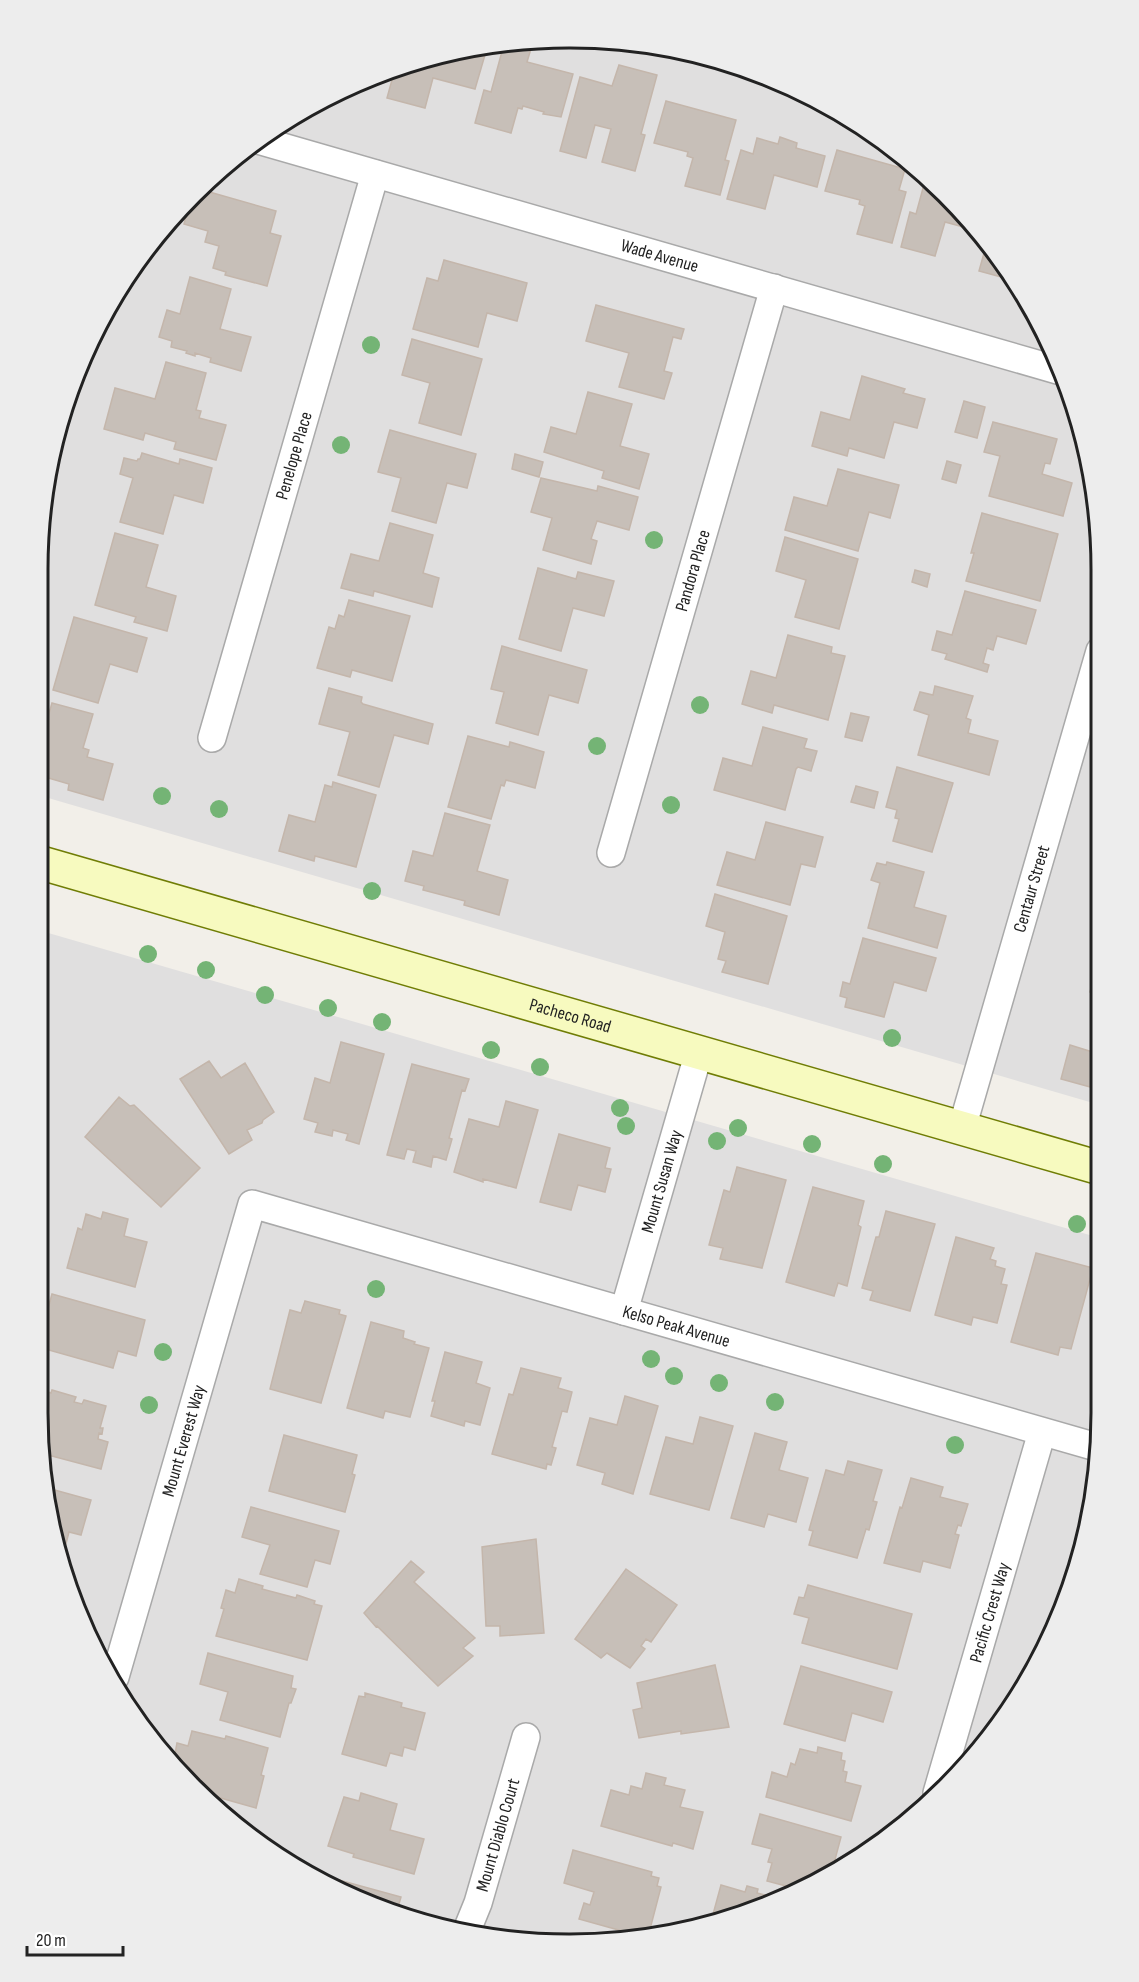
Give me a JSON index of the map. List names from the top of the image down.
{
  "streets": {
    "street": [
      "Wade Avenue",
      "Penelope Place",
      "Pandora Place",
      "Centaur Street",
      "Pacheco Road",
      "Mount Susan Way",
      "Kelso Peak Avenue",
      "Mount Everest Way",
      "Pacific Crest Way",
      "Mount Diablo Court"
    ]
  },
  "crossings": [
    ["Wade Avenue", "Penelope Place"],
    ["Wade Avenue", "Pandora Place"],
    ["Centaur Street", "Pacheco Road"],
    ["Pacheco Road", "Mount Susan Way"],
    ["Mount Susan Way", "Kelso Peak Avenue"],
    ["Kelso Peak Avenue", "Mount Everest Way"],
    ["Kelso Peak Avenue", "Pacific Crest Way"]
  ],
  "scale_bar": "20 m"
}
